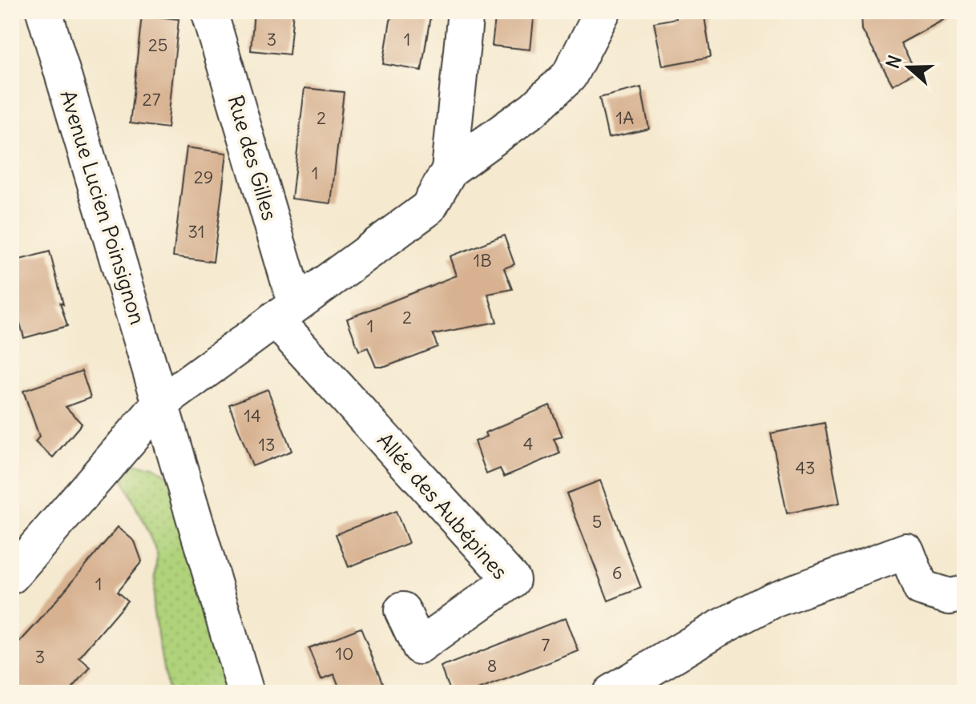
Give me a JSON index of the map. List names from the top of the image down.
{
  "streets": {
    "street": ["Rue des Gilles", "Avenue Lucien Poinsignon", "Allée des Aubépines"]
  },
  "crossings": [
    ["Rue des Gilles", "Allée des Aubépines"]
  ],
  "house_numbers": [
    "3",
    "1",
    "25",
    "27",
    "2",
    "1A",
    "1",
    "29",
    "31",
    "1B",
    "2",
    "1",
    "14",
    "4",
    "13",
    "43",
    "5",
    "6",
    "1",
    "7",
    "10",
    "3",
    "8"
  ],
  "north": "left"
}
